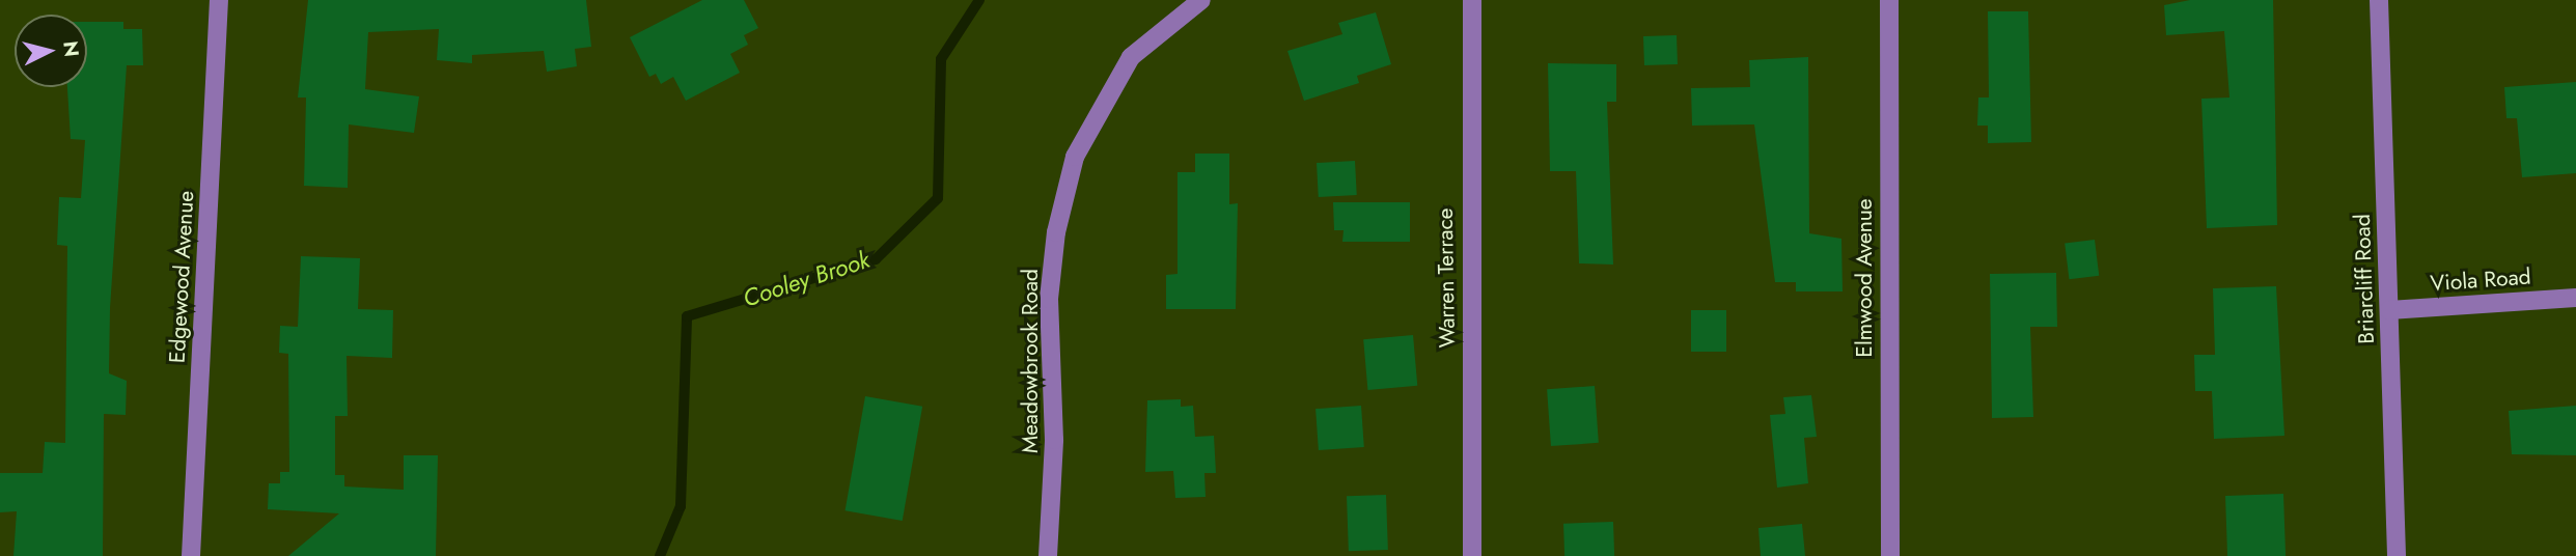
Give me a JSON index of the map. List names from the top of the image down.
{
  "streets": {
    "street": [
      "Edgewood Avenue",
      "Warren Terrace",
      "Elmwood Avenue",
      "Briarcliff Road",
      "Viola Road",
      "Meadowbrook Road"
    ]
  },
  "crossings": [
    ["Briarcliff Road", "Viola Road"]
  ],
  "water": ["Cooley Brook"],
  "north": "right"
}
